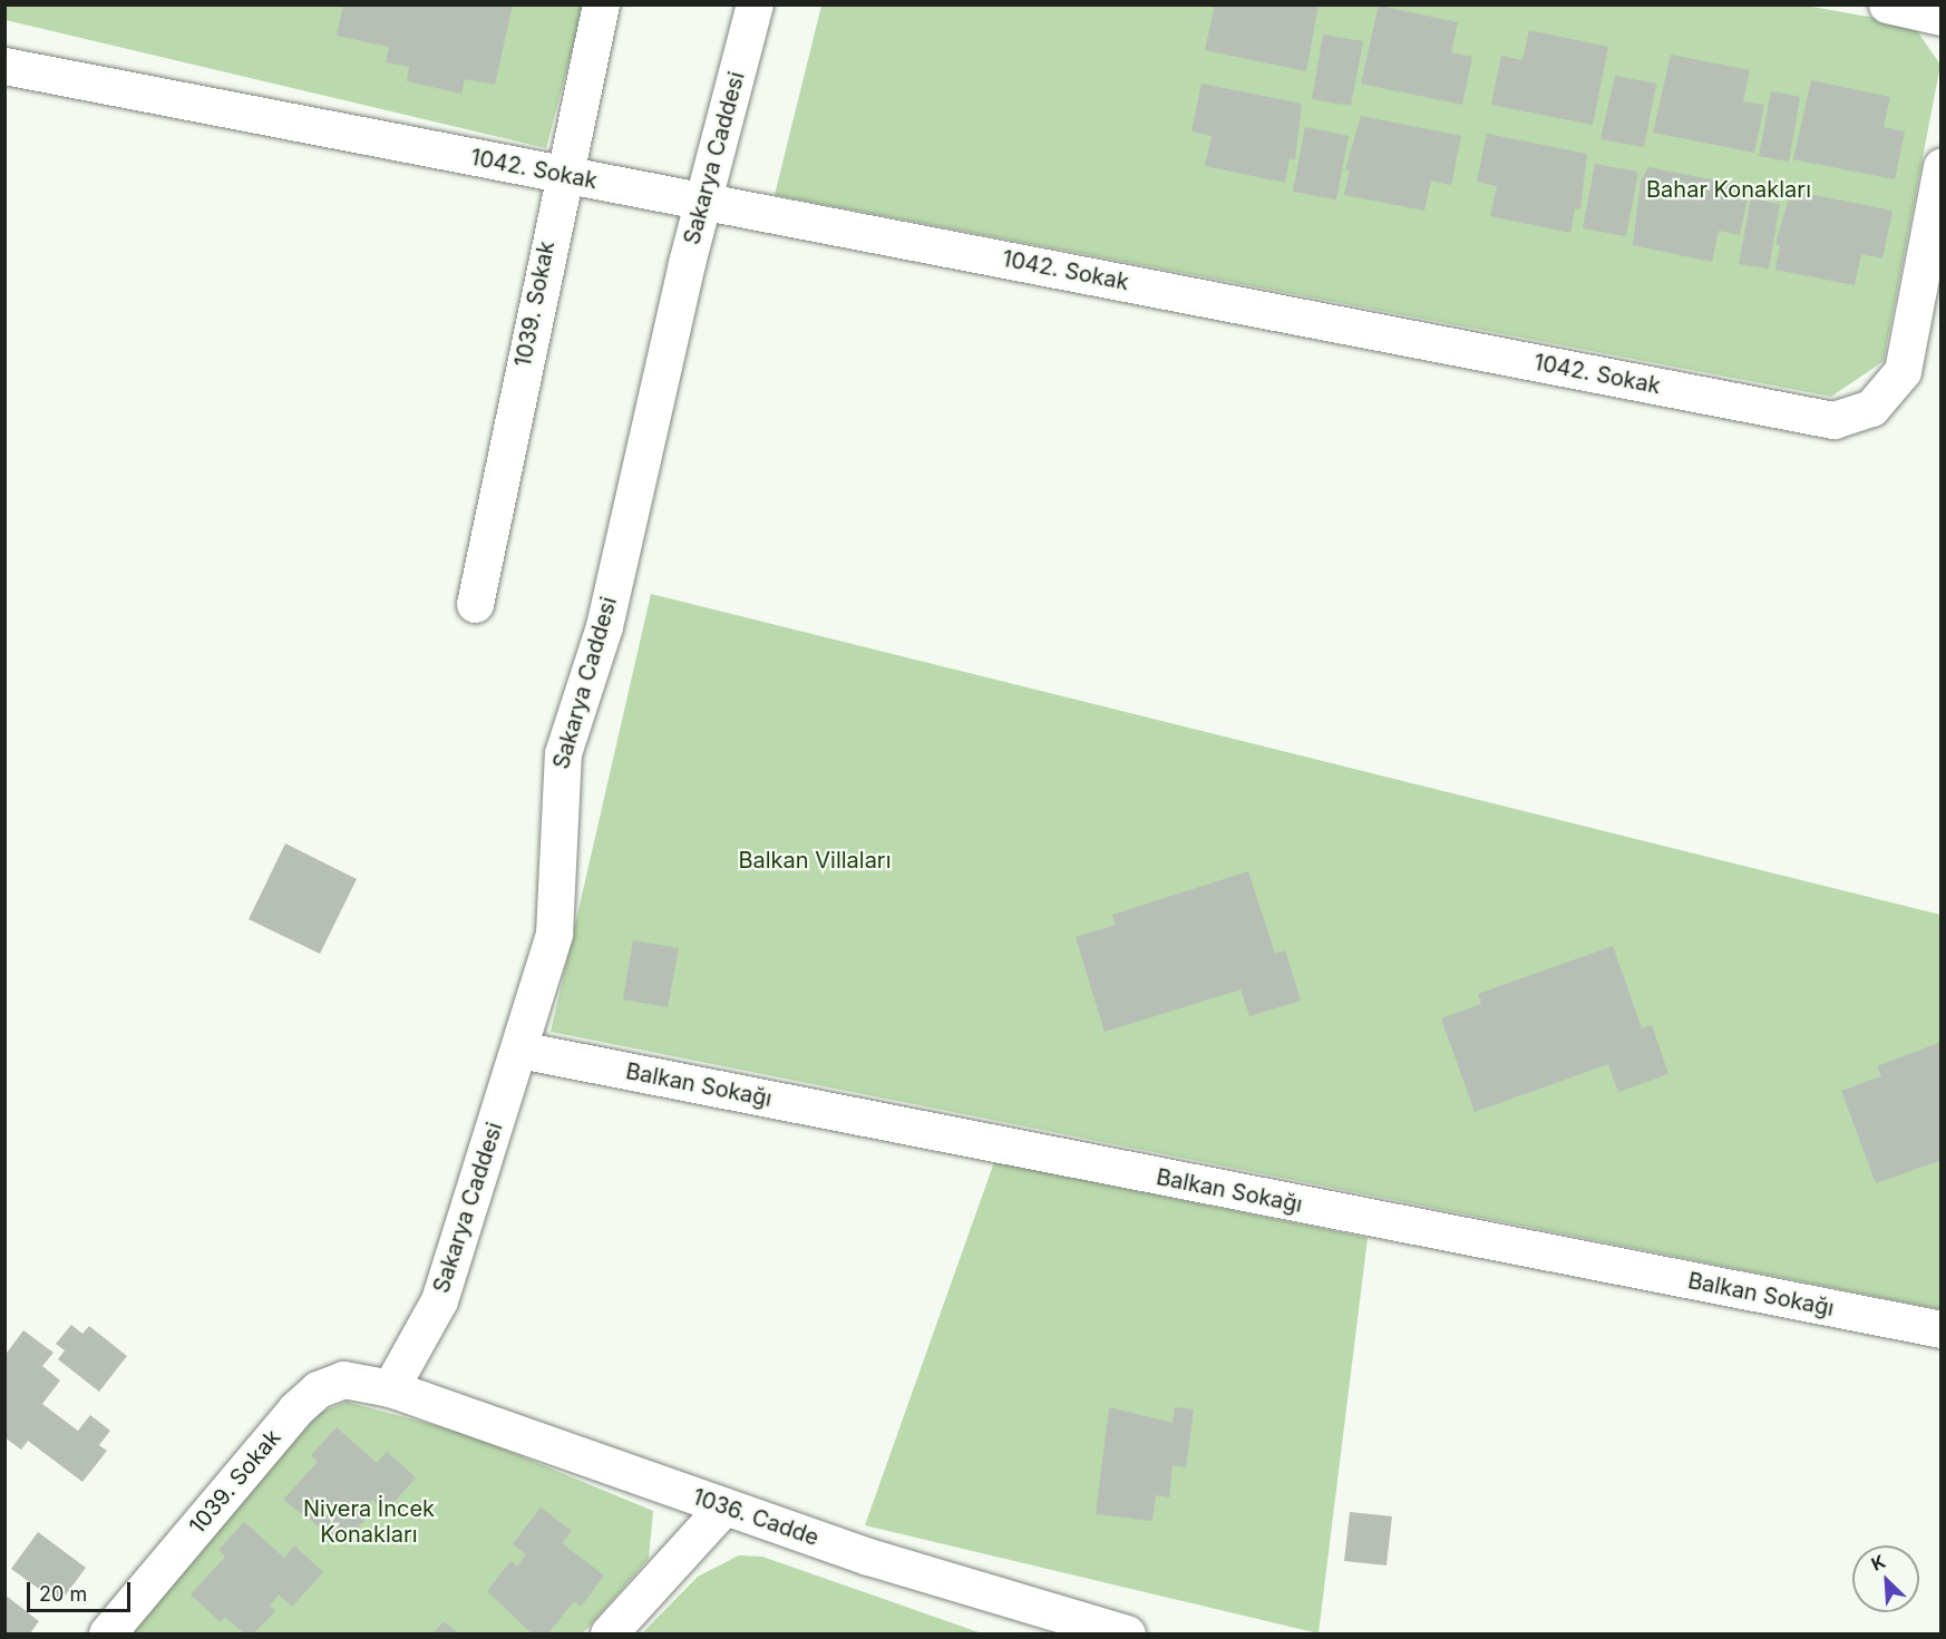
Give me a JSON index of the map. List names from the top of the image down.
{
  "streets": {
    "street": [
      "Sakarya Caddesi",
      "1042. Sokak",
      "1039. Sokak",
      "Balkan Sokağı",
      "1036. Cadde"
    ]
  },
  "crossings": [
    ["Sakarya Caddesi", "1042. Sokak"],
    ["Sakarya Caddesi", "1039. Sokak"],
    ["Sakarya Caddesi", "Balkan Sokağı"],
    ["Sakarya Caddesi", "1036. Cadde"],
    ["1042. Sokak", "1039. Sokak"],
    ["1039. Sokak", "1036. Cadde"]
  ],
  "parks": ["Bahar Konakları", "Balkan Villaları", "Nivera İncek Konakları"],
  "scale_bar": "20 m",
  "north": "top left"
}
